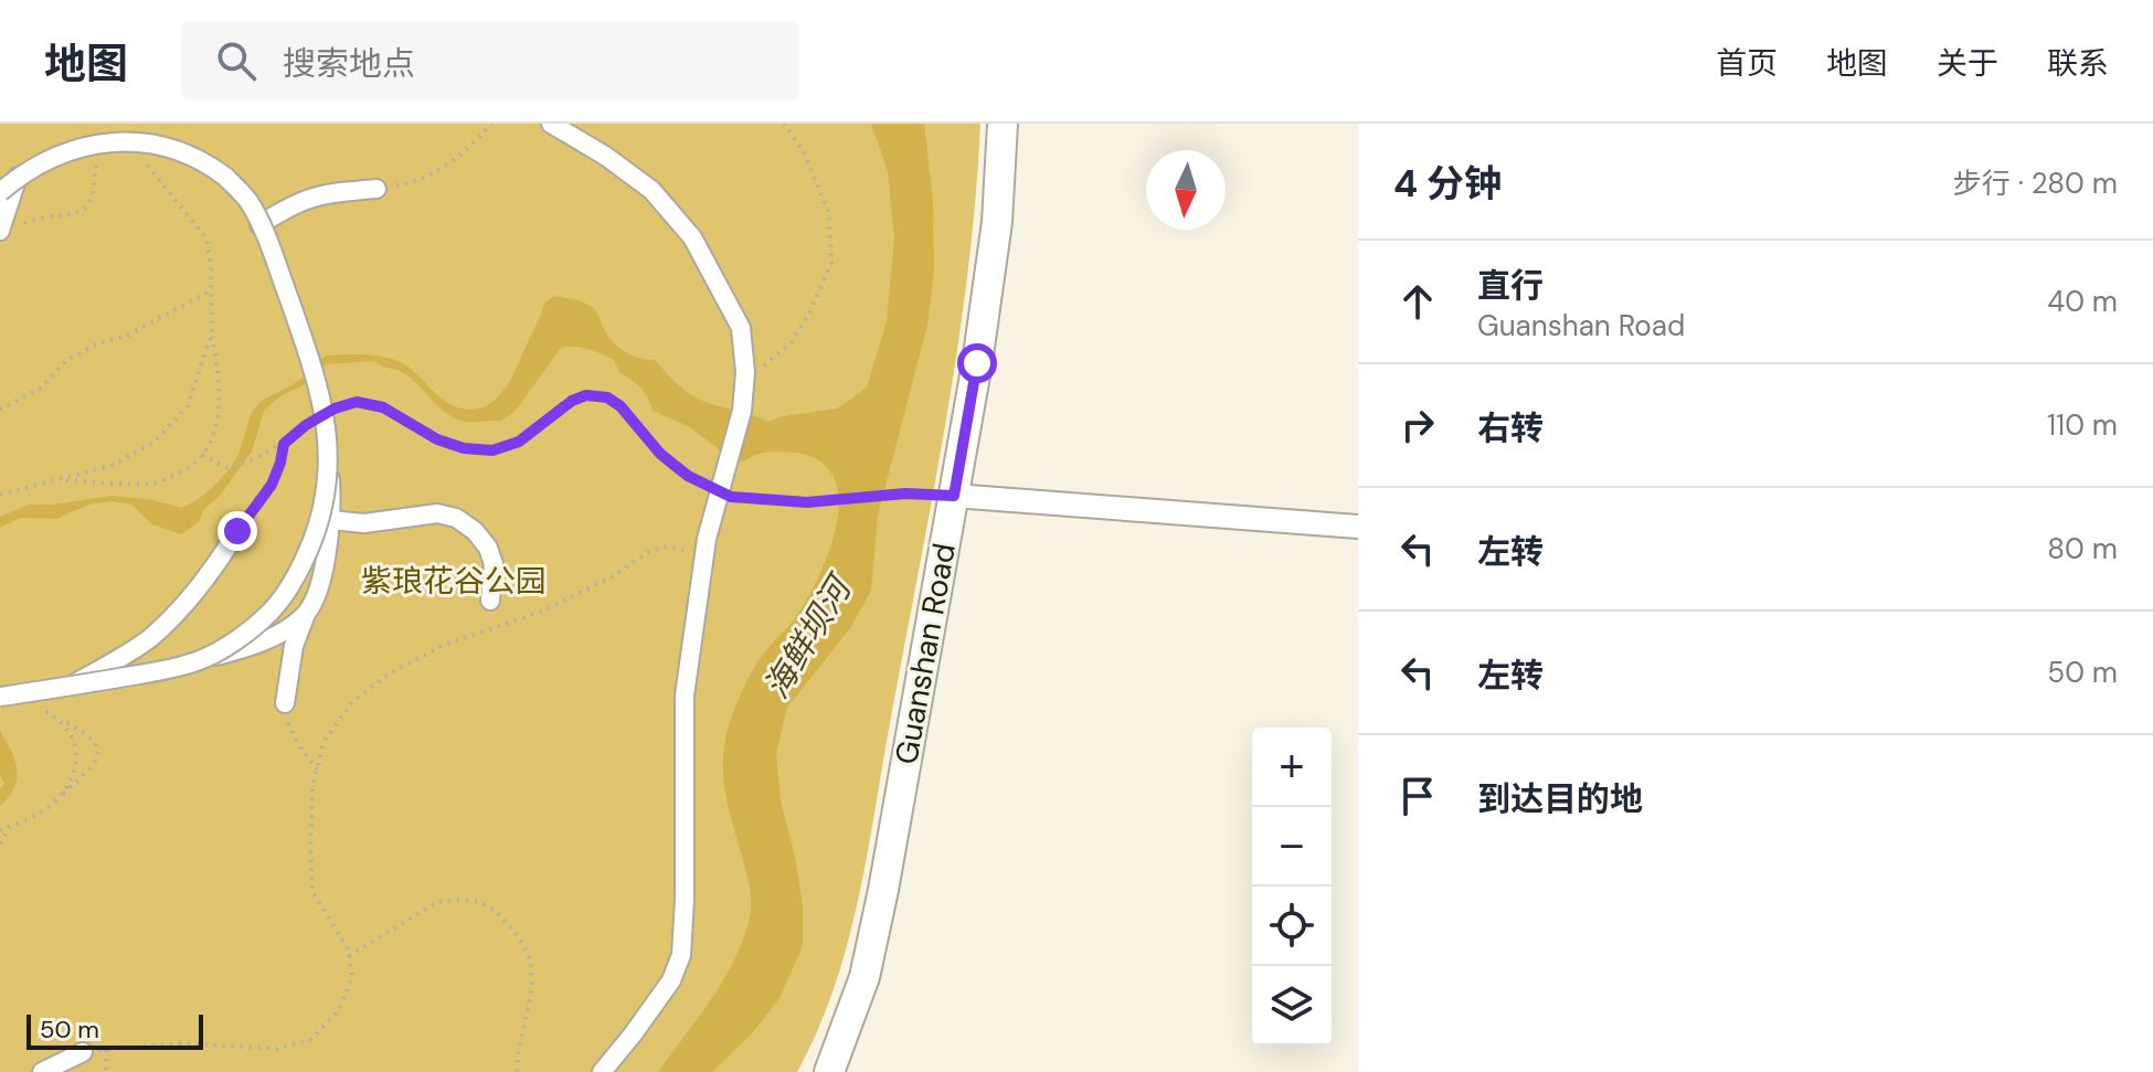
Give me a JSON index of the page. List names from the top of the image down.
{
  "streets": {
    "street": ["Guanshan Road"]
  },
  "water": ["海鲜坝河"],
  "parks": ["紫琅花谷公园"],
  "scale_bar": "50 m",
  "north": "bottom",
  "page": {
    "header": "地图",
    "search": "搜索地点",
    "nav": [
      "首页",
      "地图",
      "关于",
      "联系"
    ],
    "heading": ["4 分钟", "步行 · 280 m"],
    "list": [
      ["直行", "Guanshan Road", "40 m"],
      ["右转", "110 m"],
      ["左转", "80 m"],
      ["左转", "50 m"],
      "到达目的地"
    ],
    "map_buttons": ["+", "−"],
    "scale": "50 m"
  }
}
